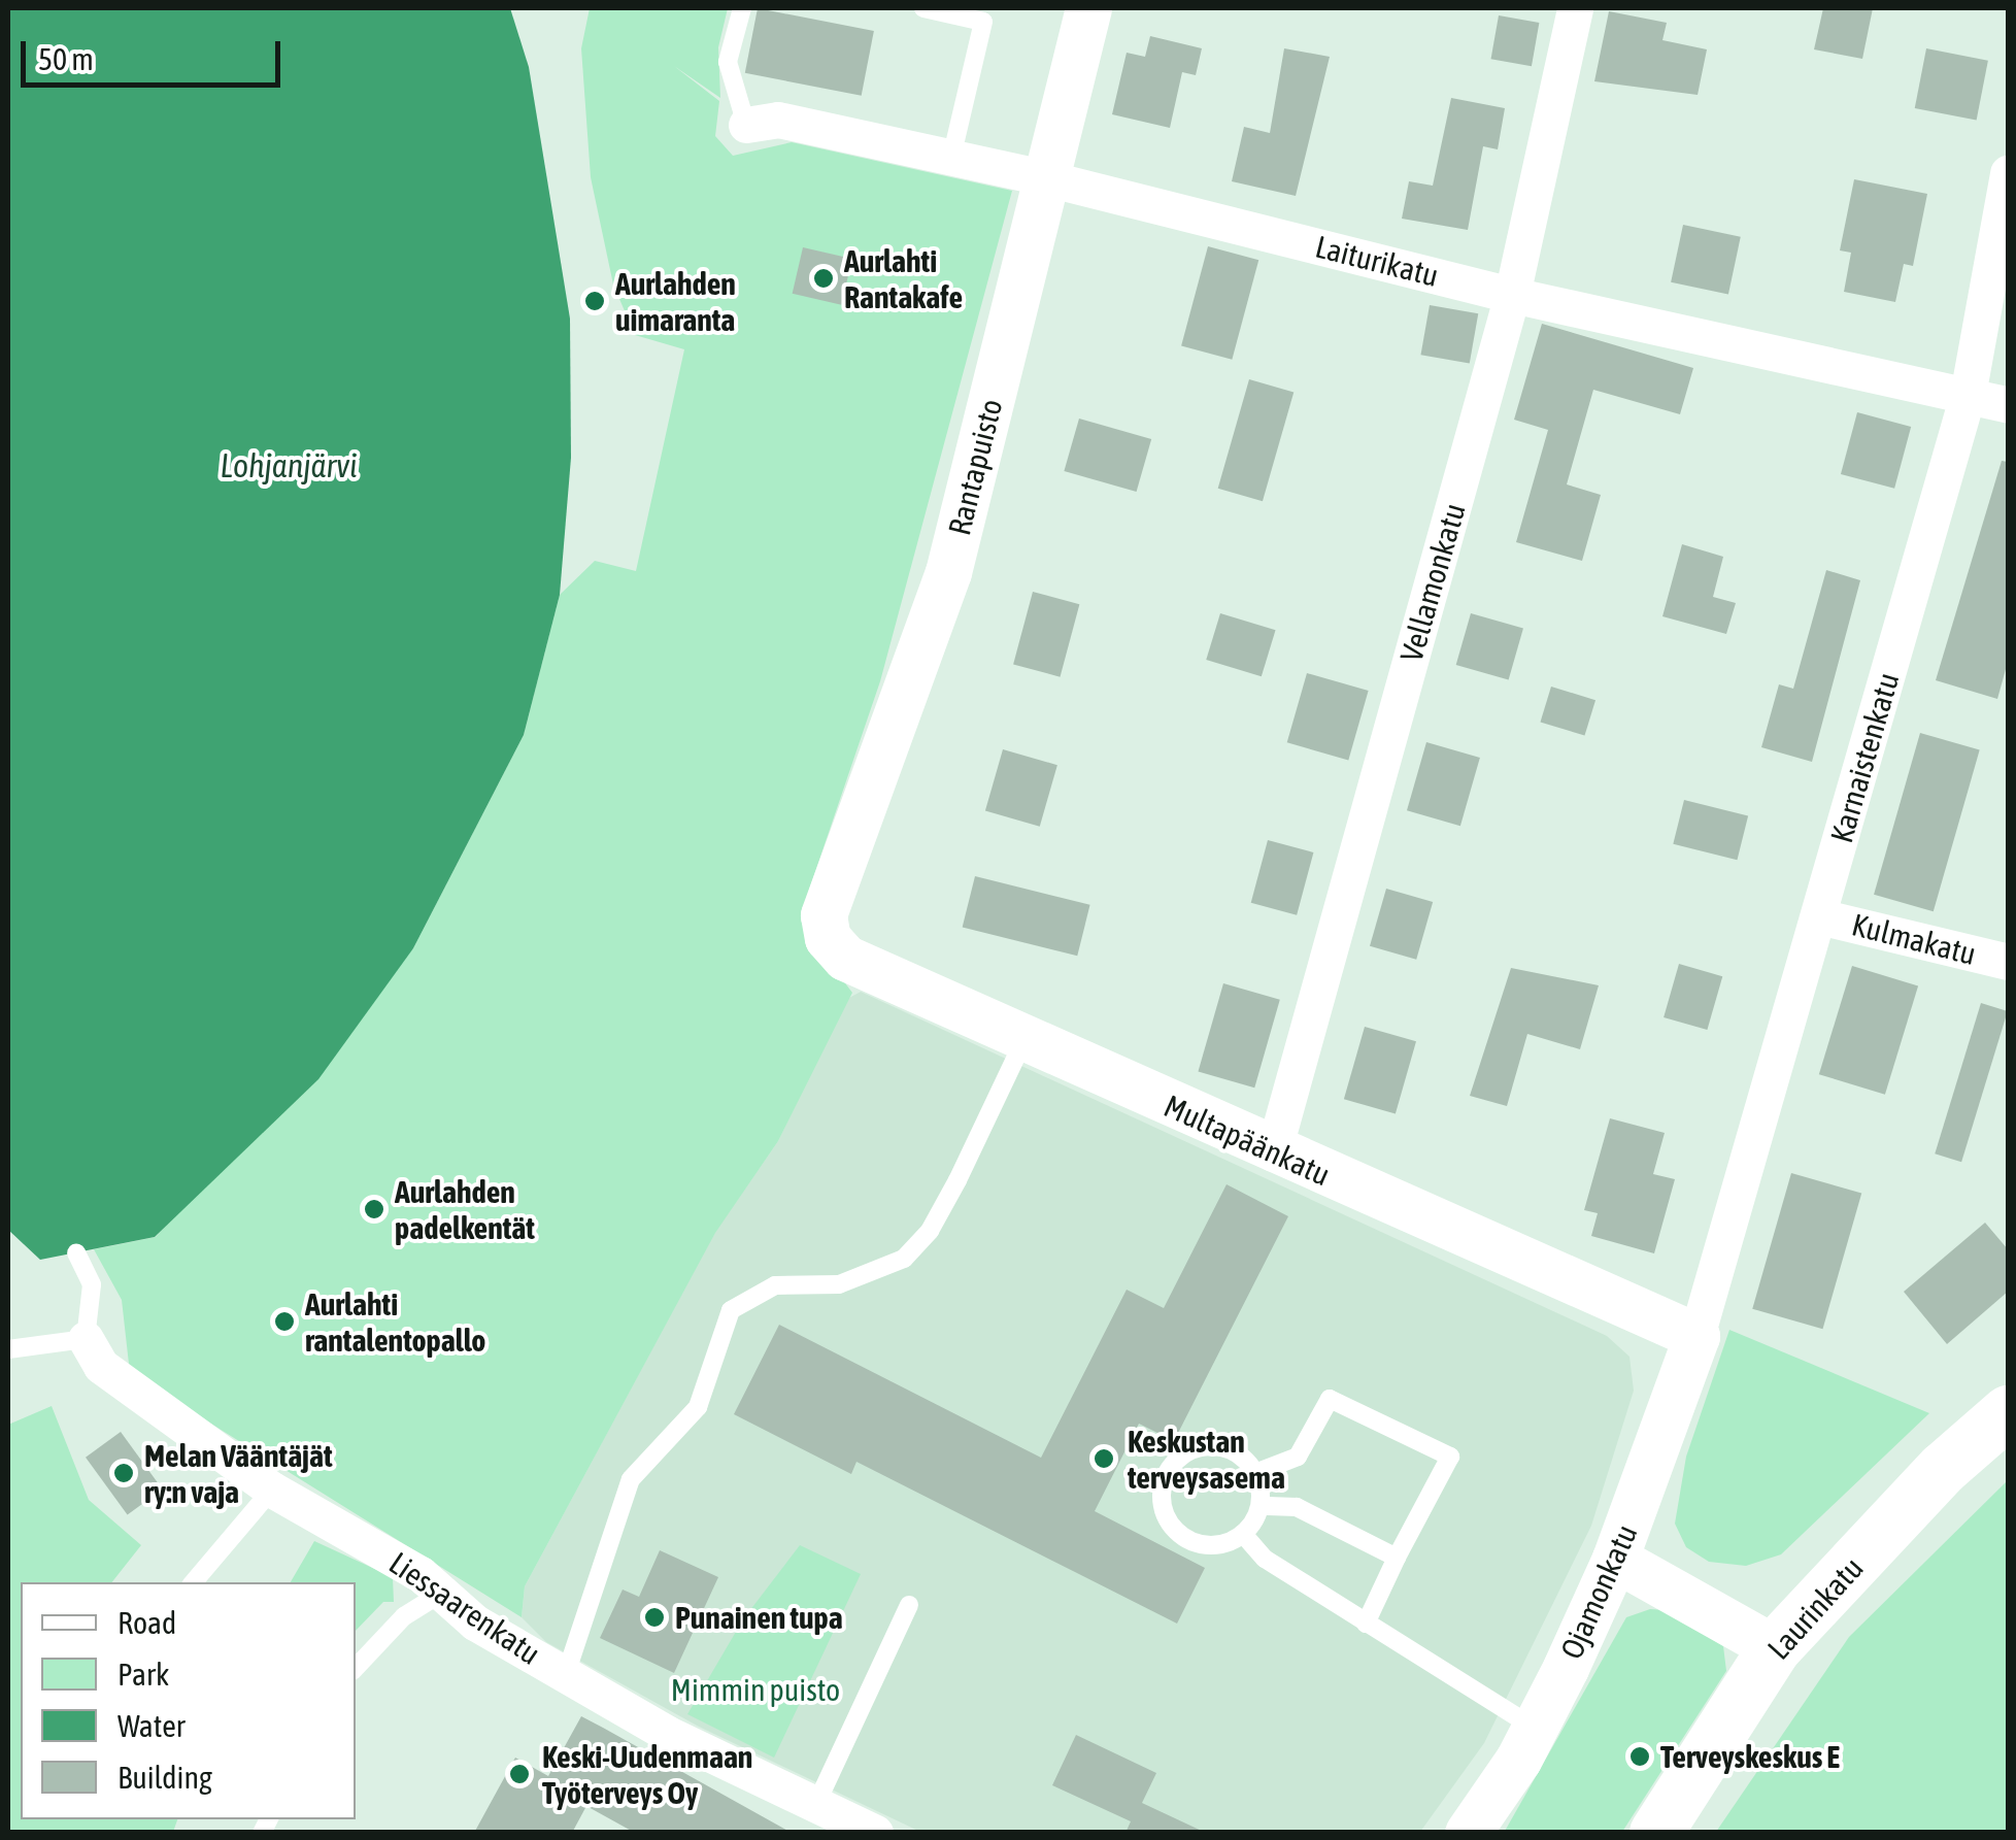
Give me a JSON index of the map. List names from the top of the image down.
{
  "streets": {
    "main road": ["Laurinkatu"],
    "street": [
      "Laiturikatu",
      "Rantapuisto",
      "Vellamonkatu",
      "Karnaistenkatu",
      "Kulmakatu",
      "Multapäänkatu",
      "Ojamonkatu",
      "Liessaarenkatu"
    ]
  },
  "crossings": [
    ["Laiturikatu", "Rantapuisto"],
    ["Laiturikatu", "Vellamonkatu"],
    ["Laiturikatu", "Karnaistenkatu"],
    ["Rantapuisto", "Multapäänkatu"],
    ["Vellamonkatu", "Multapäänkatu"],
    ["Karnaistenkatu", "Kulmakatu"],
    ["Karnaistenkatu", "Multapäänkatu"],
    ["Karnaistenkatu", "Ojamonkatu"],
    ["Multapäänkatu", "Ojamonkatu"]
  ],
  "water": ["Lohjanjärvi"],
  "parks": ["Mimmin puisto"],
  "places": [
    "Aurlahti Rantakafe",
    "Aurlahden uimaranta",
    "Aurlahden padelkentät",
    "Aurlahti rantalentopallo",
    "Keskustan terveysasema",
    "Melan Vääntäjät ry:n vaja",
    "Punainen tupa",
    "Terveyskeskus E",
    "Keski-Uudenmaan Työterveys Oy"
  ],
  "legend": [
    "Road",
    "Park",
    "Water",
    "Building"
  ],
  "scale_bar": "50 m"
}
